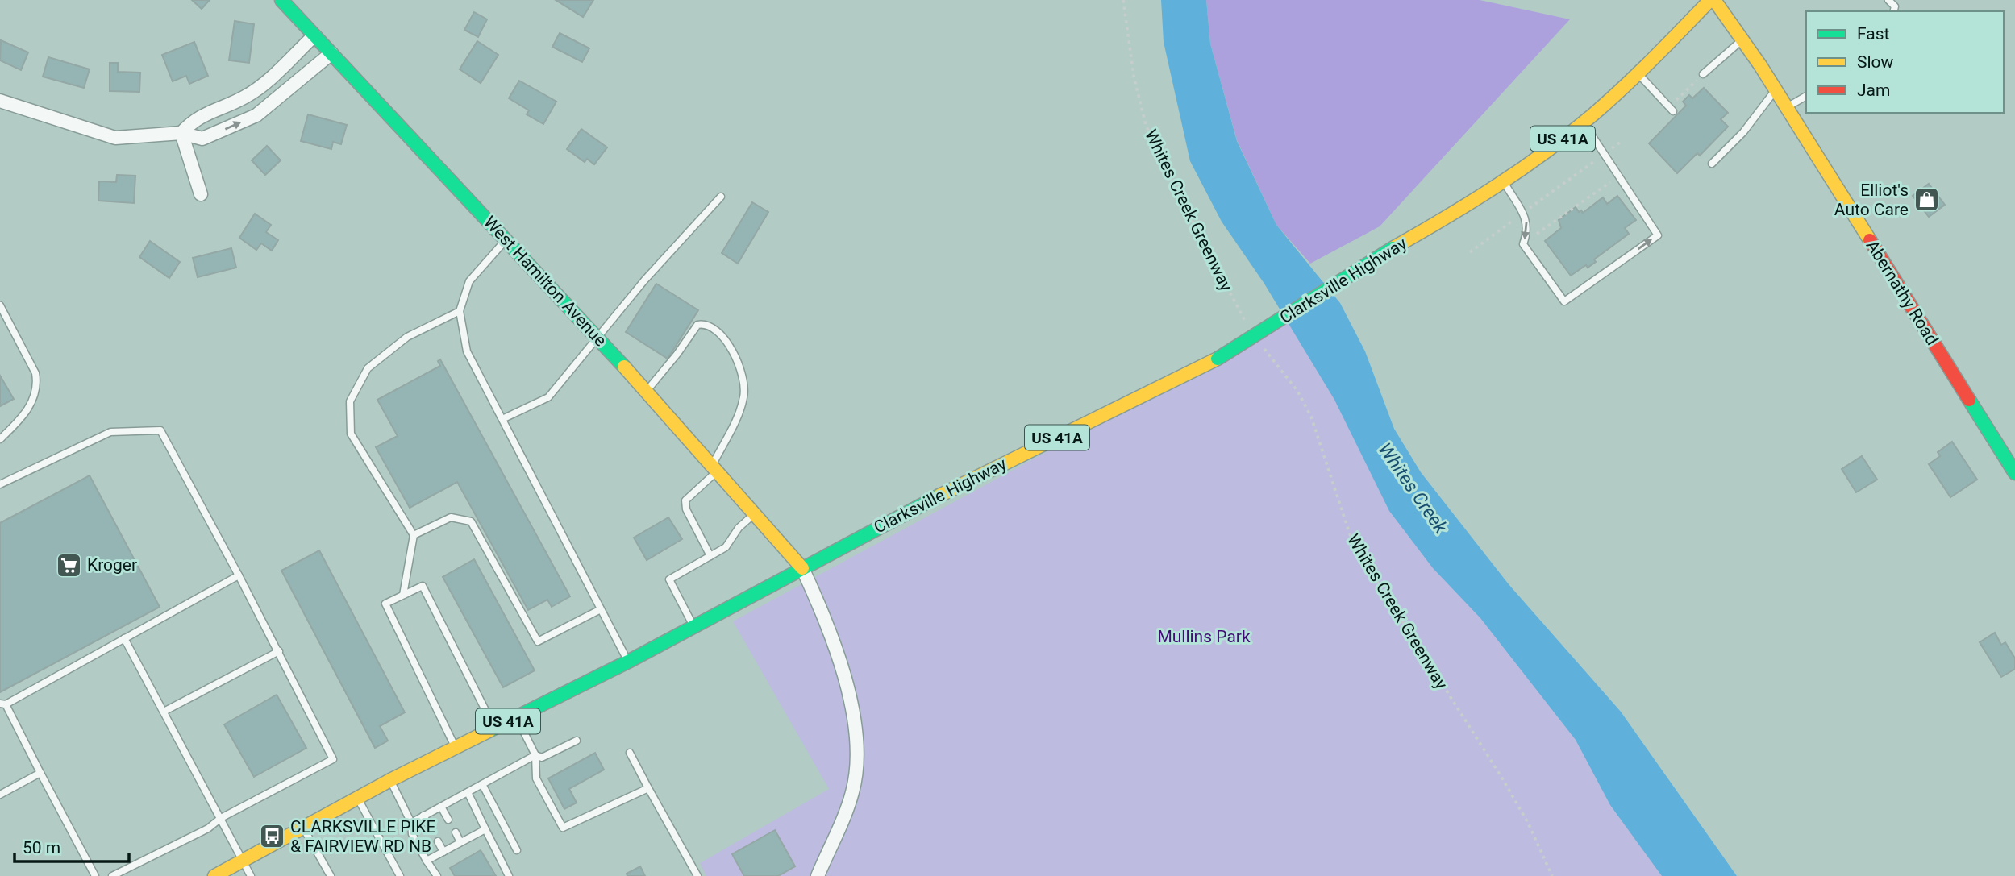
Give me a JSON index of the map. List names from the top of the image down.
{
  "streets": {
    "main road": [
      "US 41A",
      "Clarksville Highway",
      "West Hamilton Avenue",
      "Abernathy Road"
    ],
    "path": ["Whites Creek Greenway"]
  },
  "crossings": [
    ["Clarksville Highway", "West Hamilton Avenue"]
  ],
  "water": ["Whites Creek"],
  "parks": ["Mullins Park"],
  "places": {
    "shop": ["Elliot's Auto Care"],
    "supermarket": ["Kroger"],
    "bus stop": ["CLARKSVILLE PIKE & FAIRVIEW RD NB"]
  },
  "legend": ["Fast", "Slow", "Jam"],
  "scale_bar": "50 m"
}
